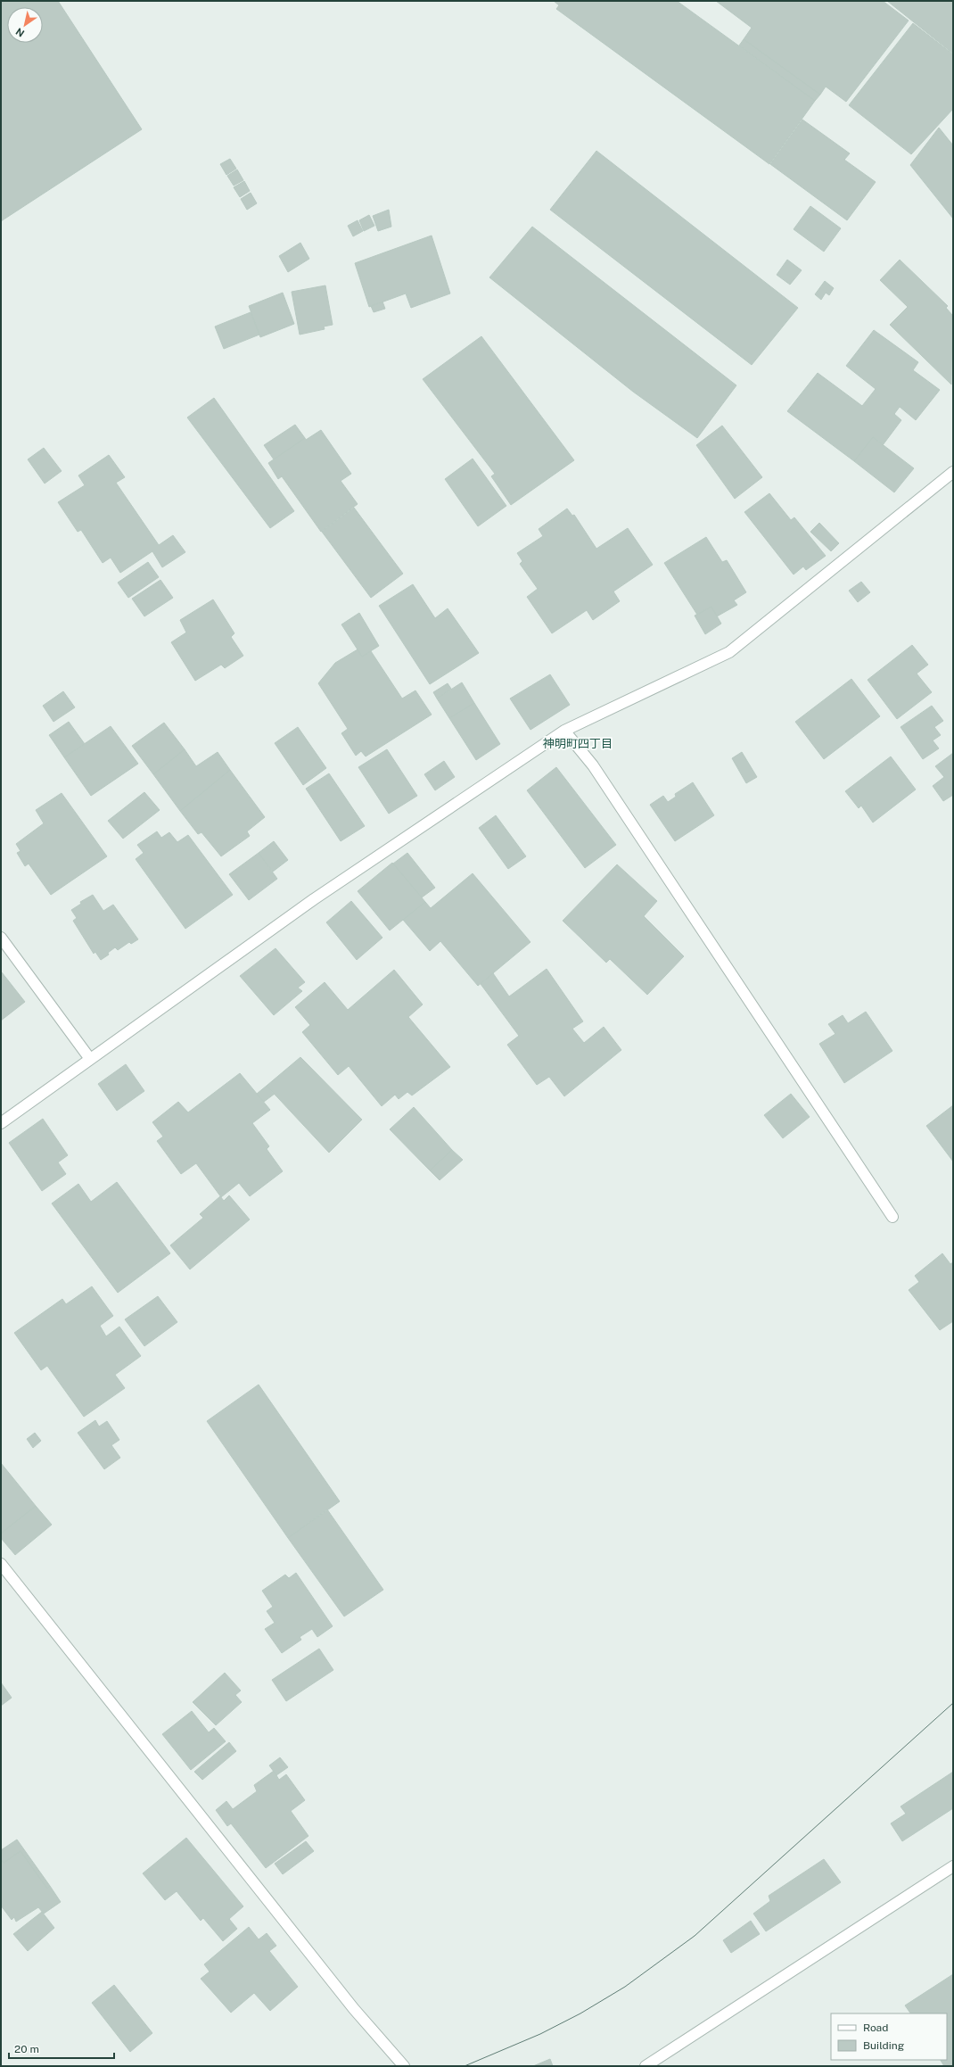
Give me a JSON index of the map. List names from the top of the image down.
{
  "districts": ["神明町四丁目"],
  "legend": ["Road", "Building"],
  "scale_bar": "20 m",
  "north": "bottom left"
}
